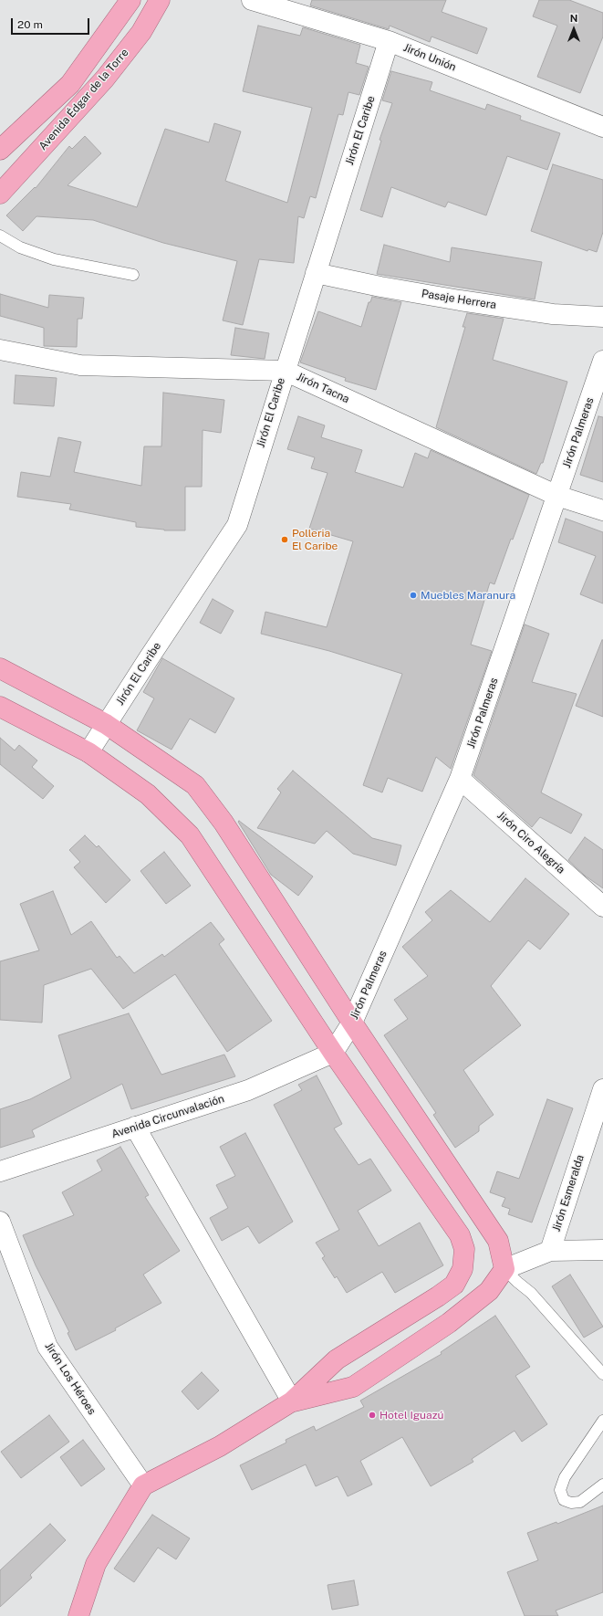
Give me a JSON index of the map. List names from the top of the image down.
{
  "streets": {
    "highway": ["Avenida Édgar de la Torre"],
    "street": [
      "Jirón Unión",
      "Jirón El Caribe",
      "Pasaje Herrera",
      "Jirón Tacna",
      "Jirón Palmeras",
      "Jirón Ciro Alegría",
      "Avenida Circunvalación",
      "Jirón Esmeralda",
      "Jirón Los Héroes"
    ]
  },
  "crossings": [
    ["Jirón Unión", "Jirón El Caribe"],
    ["Jirón El Caribe", "Pasaje Herrera"],
    ["Jirón El Caribe", "Jirón Tacna"],
    ["Jirón Tacna", "Jirón Palmeras"],
    ["Jirón Palmeras", "Jirón Ciro Alegría"],
    ["Jirón Palmeras", "Avenida Circunvalación"]
  ],
  "places": ["Polleria El Caribe", "Muebles Maranura", "Hotel Iguazú"],
  "scale_bar": "20 m",
  "north": "top"
}
